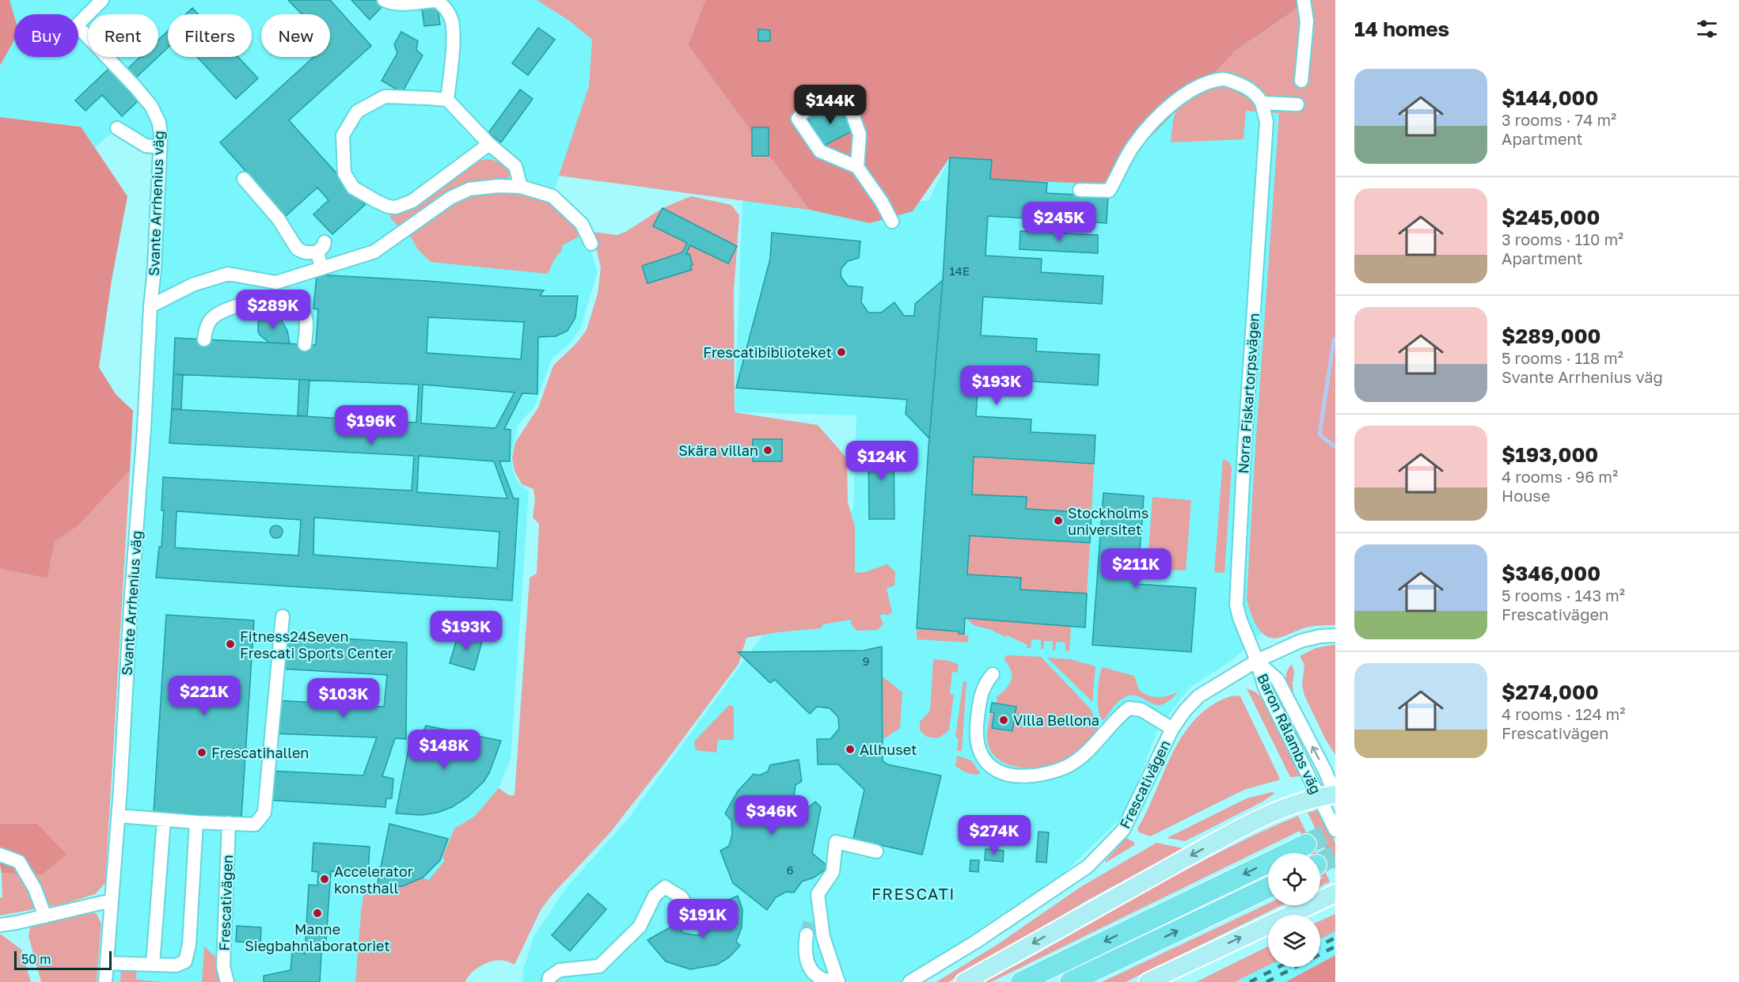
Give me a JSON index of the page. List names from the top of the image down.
{
  "streets": {
    "street": [
      "Svante Arrhenius väg",
      "Norra Fiskartorpsvägen",
      "Baron Rålambs väg",
      "Frescativägen"
    ]
  },
  "crossings": [
    ["Norra Fiskartorpsvägen", "Baron Rålambs väg"],
    ["Norra Fiskartorpsvägen", "Frescativägen"],
    ["Baron Rålambs väg", "Frescativägen"]
  ],
  "districts": ["FRESCATI"],
  "places": [
    "Frescatibiblioteket",
    "Skära villan",
    "Stockholms universitet",
    "Fitness24Seven Frescati Sports Center",
    "Villa Bellona",
    "Allhuset",
    "Frescatihallen",
    "Accelerator konsthall",
    "Manne Siegbahnlaboratoriet"
  ],
  "house_numbers": ["14E", "9", "6"],
  "scale_bar": "50 m",
  "page": {
    "heading": "14 homes",
    "chip": [
      "Buy",
      "Rent",
      "Filters",
      "New"
    ],
    "list": [
      {
        "name": "$144,000",
        "note": "3 rooms · 74 m² · Apartment"
      },
      {
        "name": "$245,000",
        "note": "3 rooms · 110 m² · Apartment"
      },
      {
        "name": "$289,000",
        "note": "5 rooms · 118 m² · Svante Arrhenius väg"
      },
      {
        "name": "$193,000",
        "note": "4 rooms · 96 m² · House"
      },
      {
        "name": "$346,000",
        "note": "5 rooms · 143 m² · Frescativägen"
      },
      {
        "name": "$274,000",
        "note": "4 rooms · 124 m² · Frescativägen"
      }
    ],
    "price": [
      "$144K",
      "$245K",
      "$289K",
      "$193K",
      "$196K",
      "$124K",
      "$211K",
      "$193K",
      "$221K",
      "$103K",
      "$148K",
      "$346K",
      "$274K",
      "$191K"
    ],
    "scale": "50 m"
  }
}
